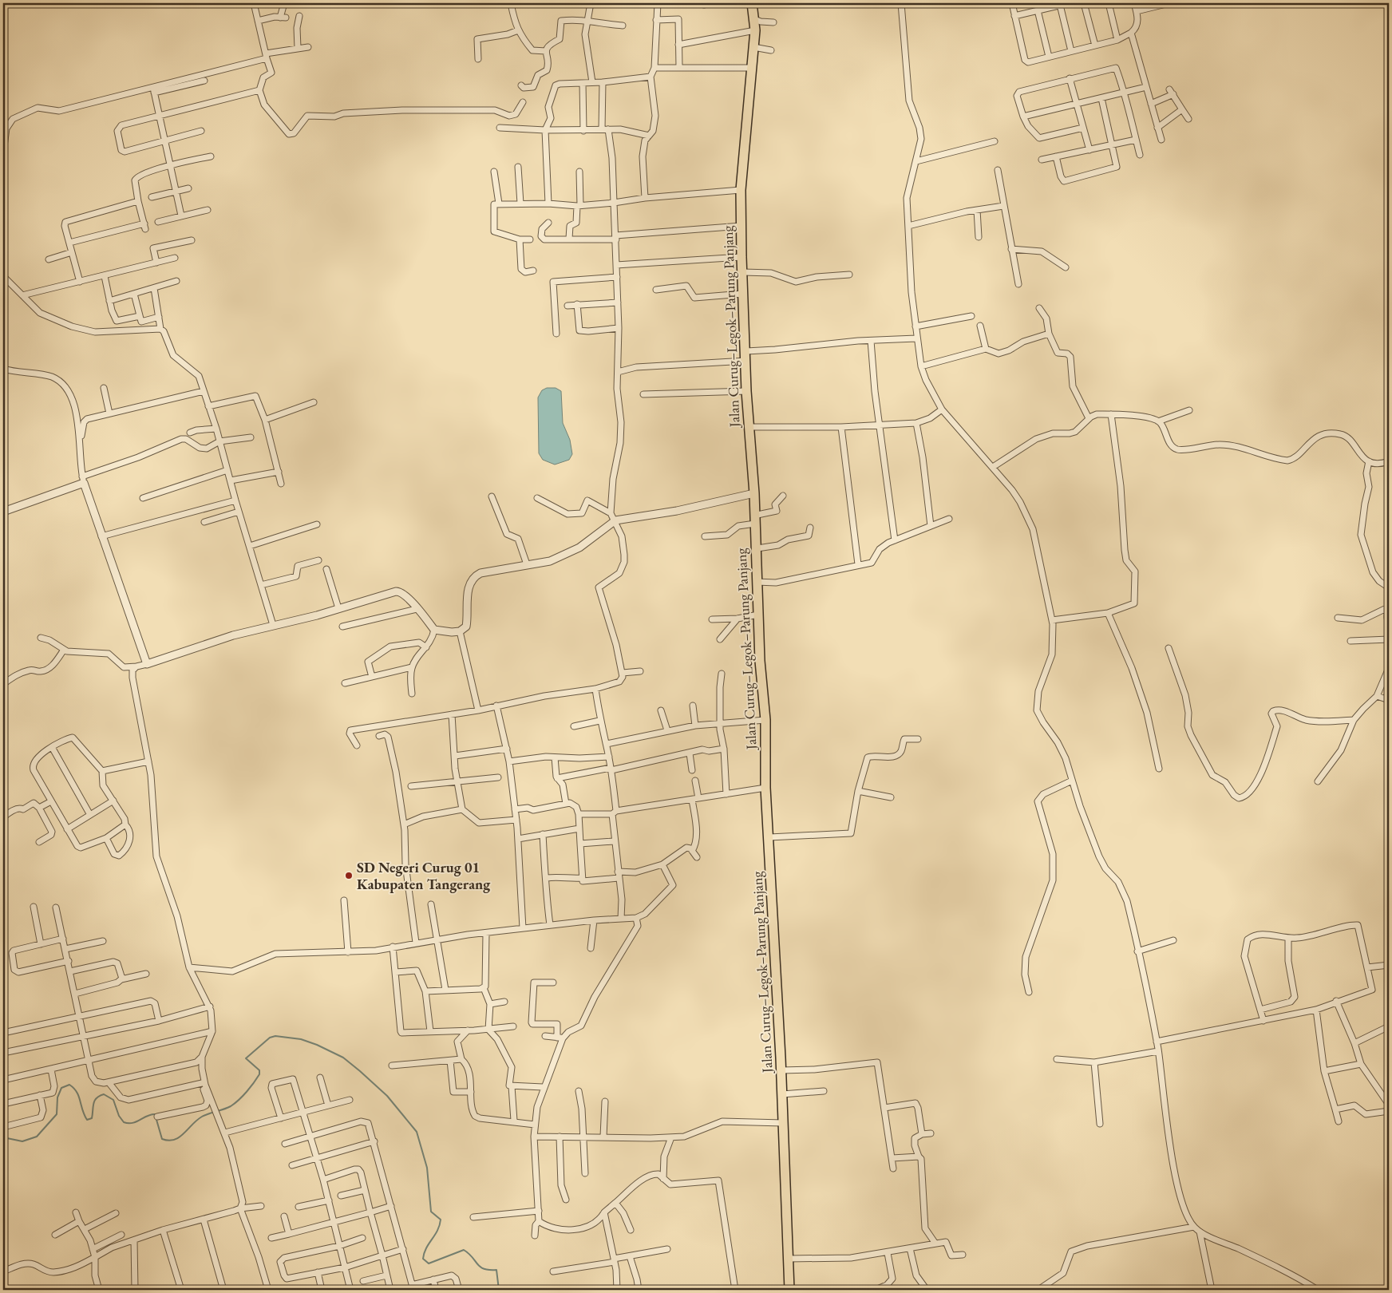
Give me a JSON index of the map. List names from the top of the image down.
{
  "streets": {
    "main road": ["Jalan Curug–Legok–Parung Panjang"]
  },
  "places": ["SD Negeri Curug 01 Kabupaten Tangerang"]
}
